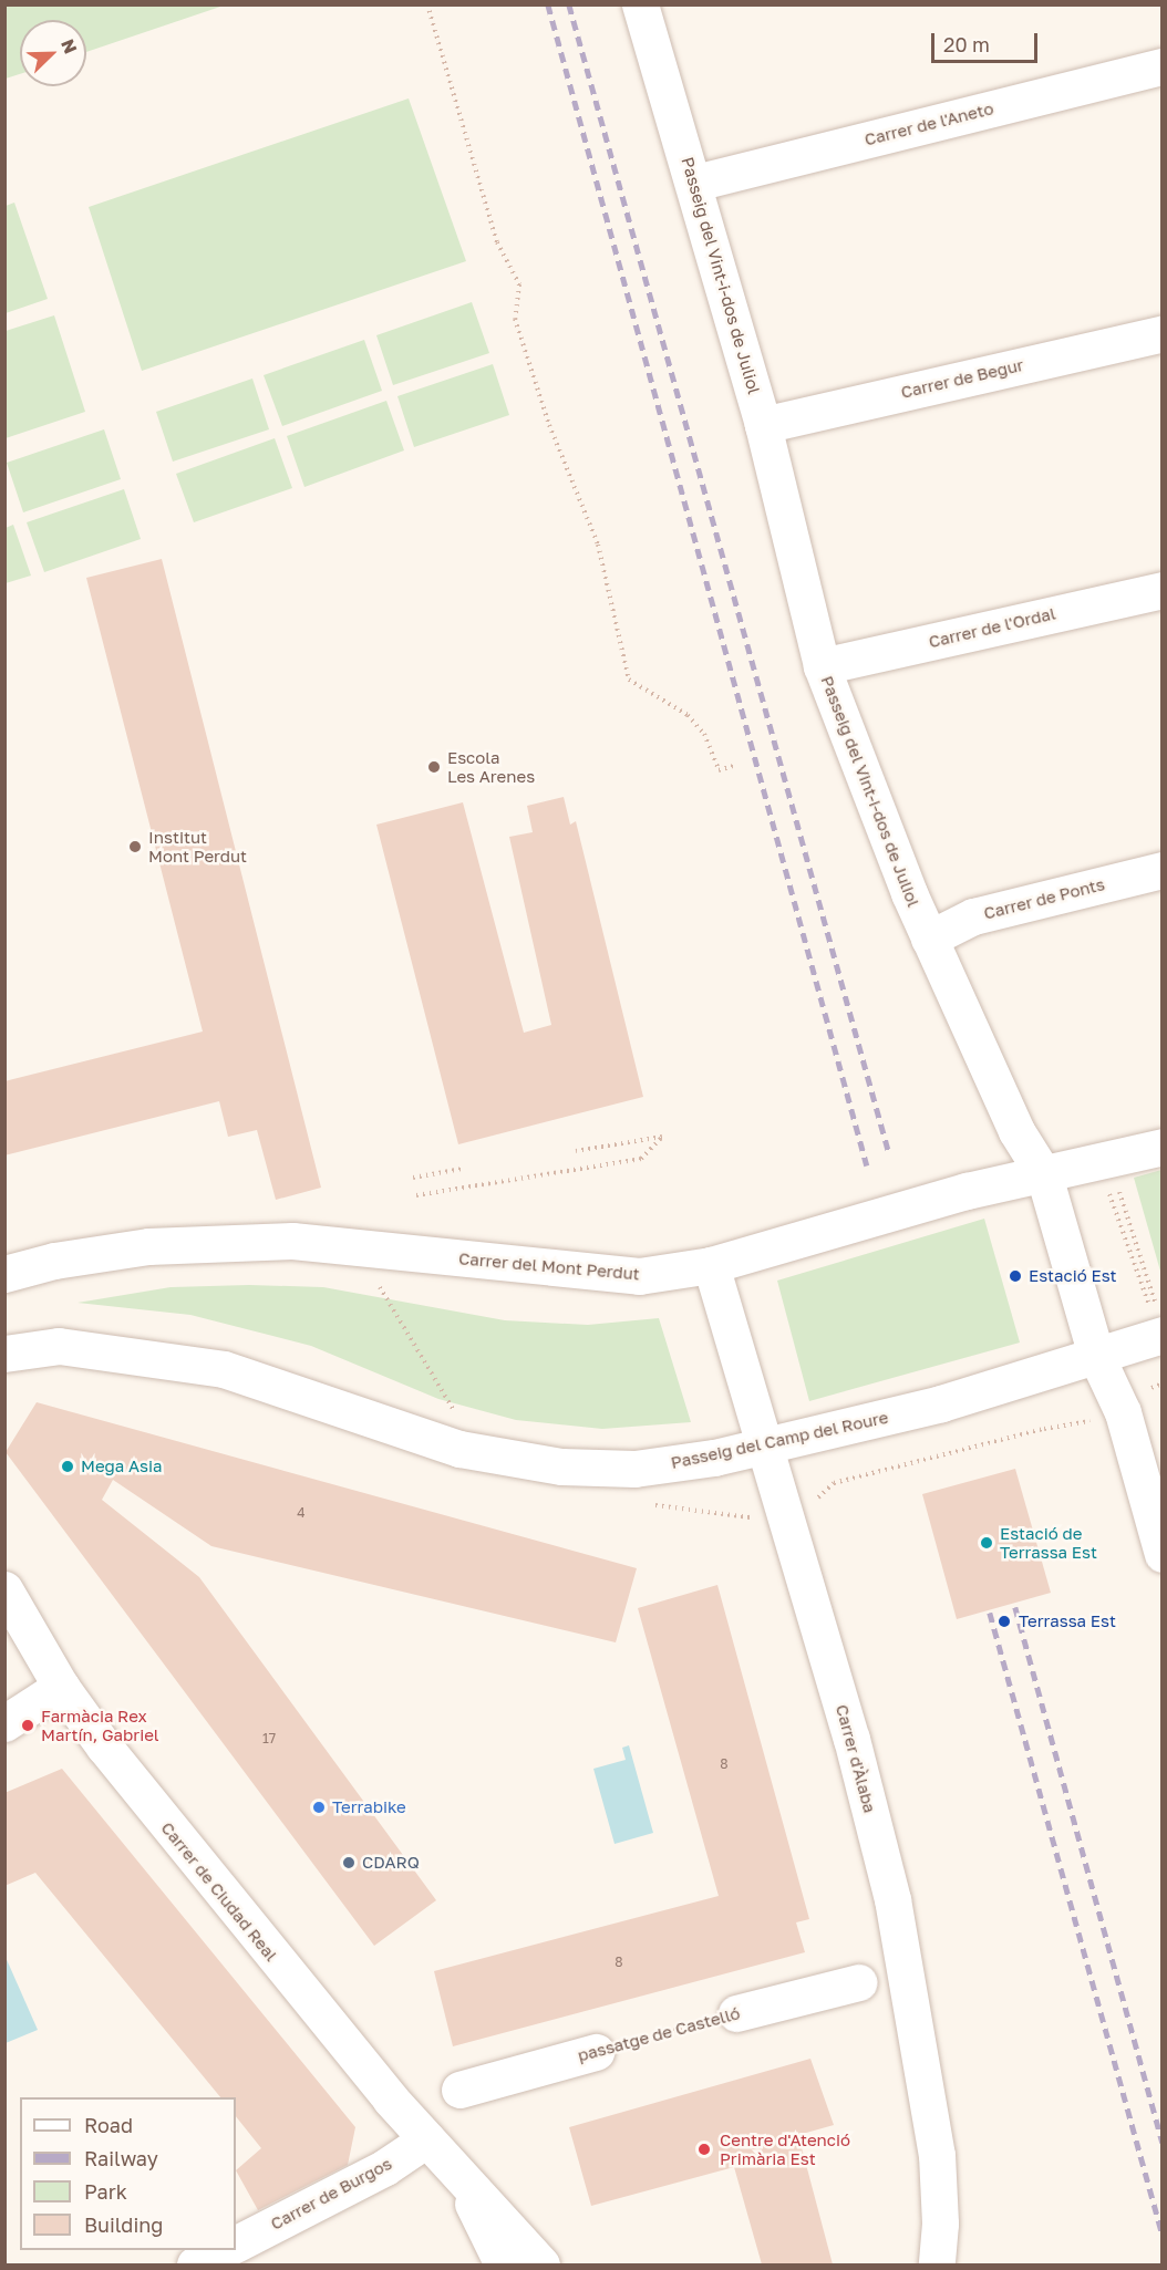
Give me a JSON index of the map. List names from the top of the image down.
{
  "streets": {
    "street": [
      "Carrer de l'Aneto",
      "Passeig del Vint-i-dos de Juliol",
      "Carrer de Begur",
      "Carrer de l'Ordal",
      "Carrer de Ponts",
      "Carrer del Mont Perdut",
      "Passeig del Camp del Roure",
      "Carrer d'Àlaba",
      "Carrer de Ciudad Real",
      "passatge de Castelló",
      "Carrer de Burgos"
    ]
  },
  "crossings": [
    ["Carrer de l'Aneto", "Passeig del Vint-i-dos de Juliol"],
    ["Passeig del Vint-i-dos de Juliol", "Carrer de Begur"],
    ["Passeig del Vint-i-dos de Juliol", "Carrer de l'Ordal"],
    ["Passeig del Vint-i-dos de Juliol", "Carrer de Ponts"],
    ["Passeig del Vint-i-dos de Juliol", "Carrer del Mont Perdut"],
    ["Passeig del Vint-i-dos de Juliol", "Passeig del Camp del Roure"],
    ["Carrer del Mont Perdut", "Carrer d'Àlaba"],
    ["Passeig del Camp del Roure", "Carrer d'Àlaba"],
    ["Carrer de Ciudad Real", "Carrer de Burgos"]
  ],
  "places": [
    "Escola Les Arenes",
    "Institut Mont Perdut",
    "Estació Est",
    "Mega Asia",
    "Estació de Terrassa Est",
    "Terrassa Est",
    "Farmàcia Rex Martín, Gabriel",
    "Terrabike",
    "CDARQ",
    "Centre d'Atenció Primària Est"
  ],
  "house_numbers": [
    "4",
    "17",
    "8",
    "8"
  ],
  "legend": [
    "Road",
    "Railway",
    "Park",
    "Building"
  ],
  "scale_bar": "20 m",
  "north": "top right"
}
